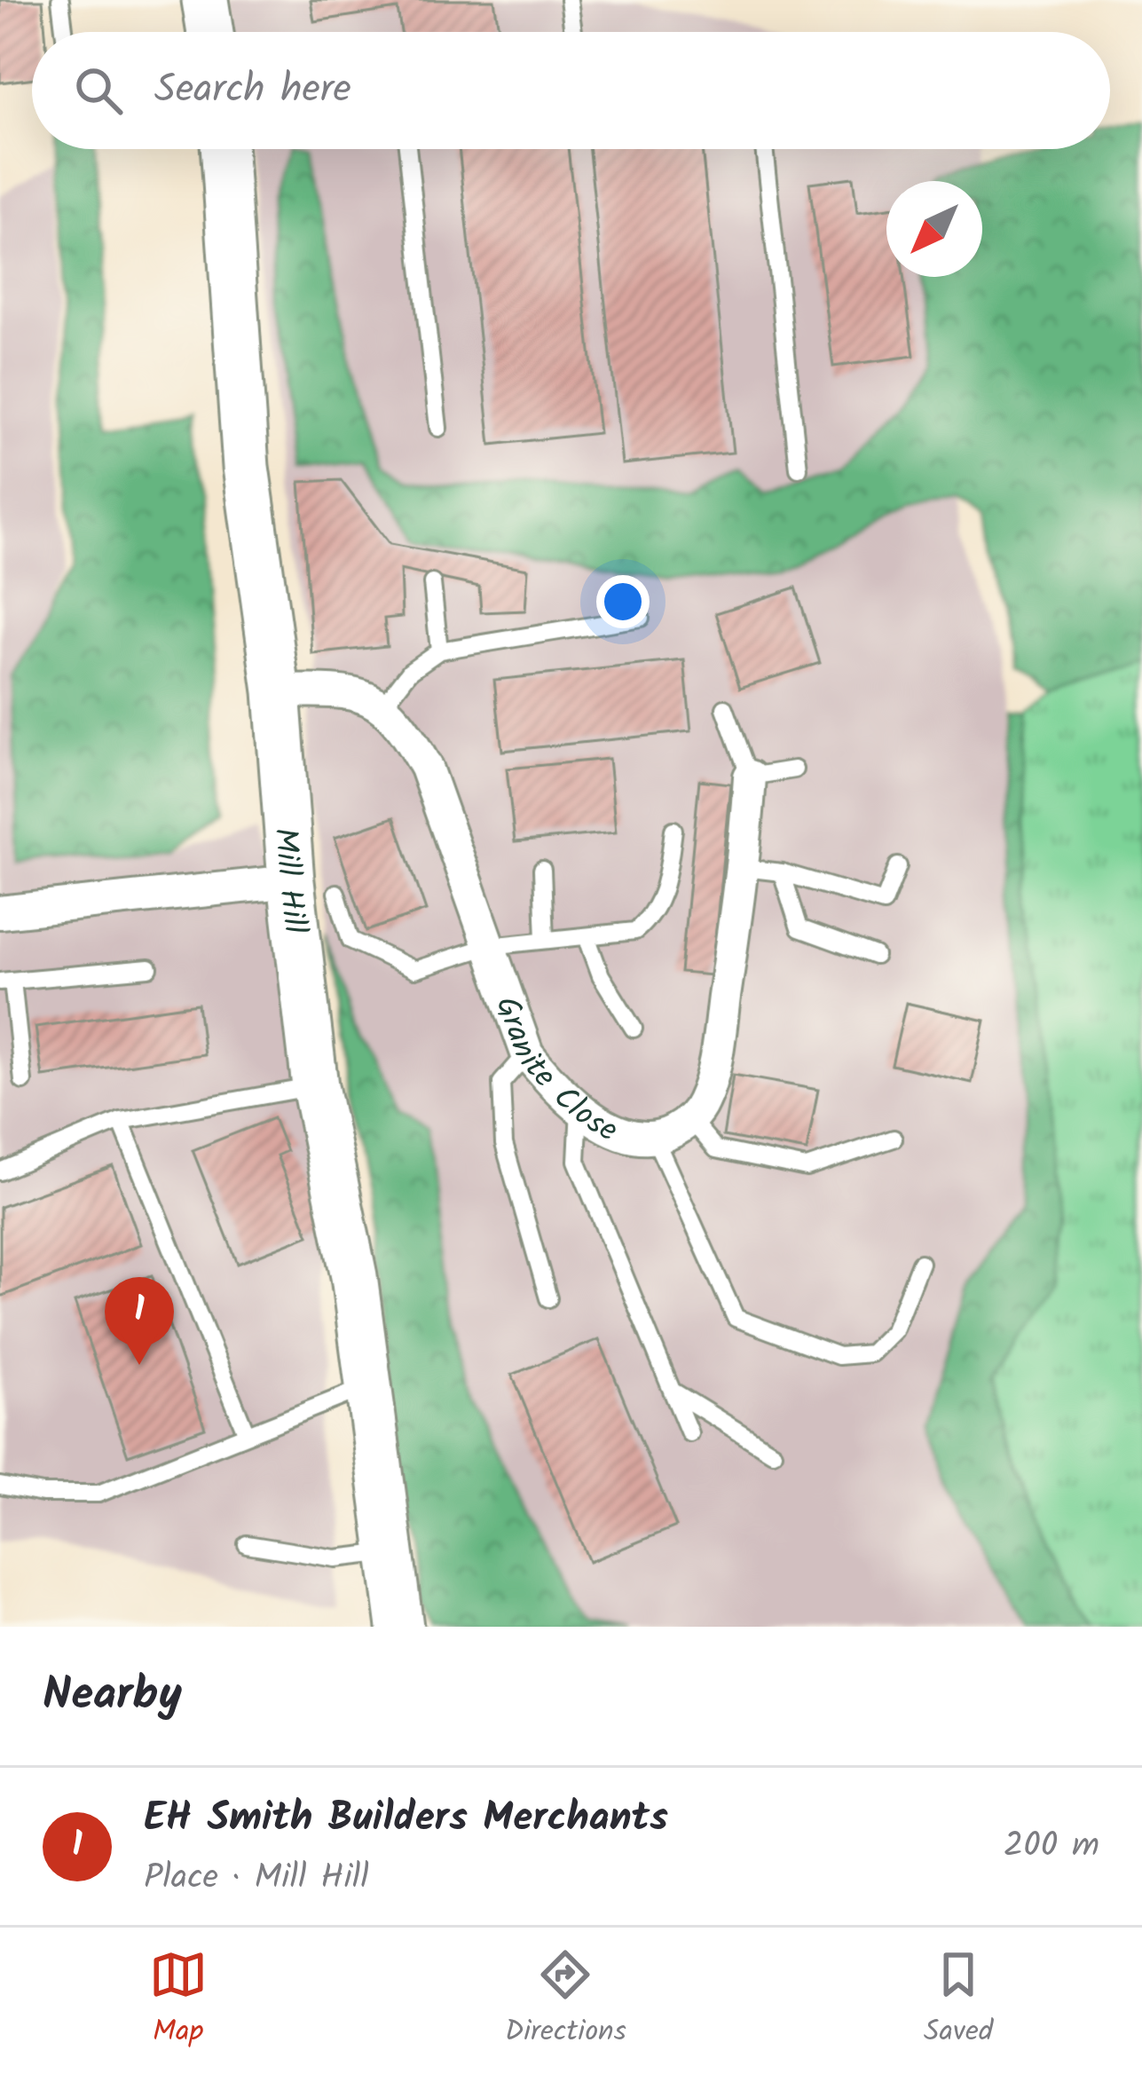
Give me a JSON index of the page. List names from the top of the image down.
{
  "streets": {
    "main road": ["Mill Hill"],
    "street": ["Granite Close"]
  },
  "north": "bottom left",
  "page": {
    "search": "Search here",
    "pins": "1",
    "heading": "Nearby",
    "list": [
      {
        "mark": "1",
        "name": "EH Smith Builders Merchants",
        "note": "Place · Mill Hill",
        "value": "200 m"
      }
    ],
    "nav": ["Map", "Directions", "Saved"]
  }
}
